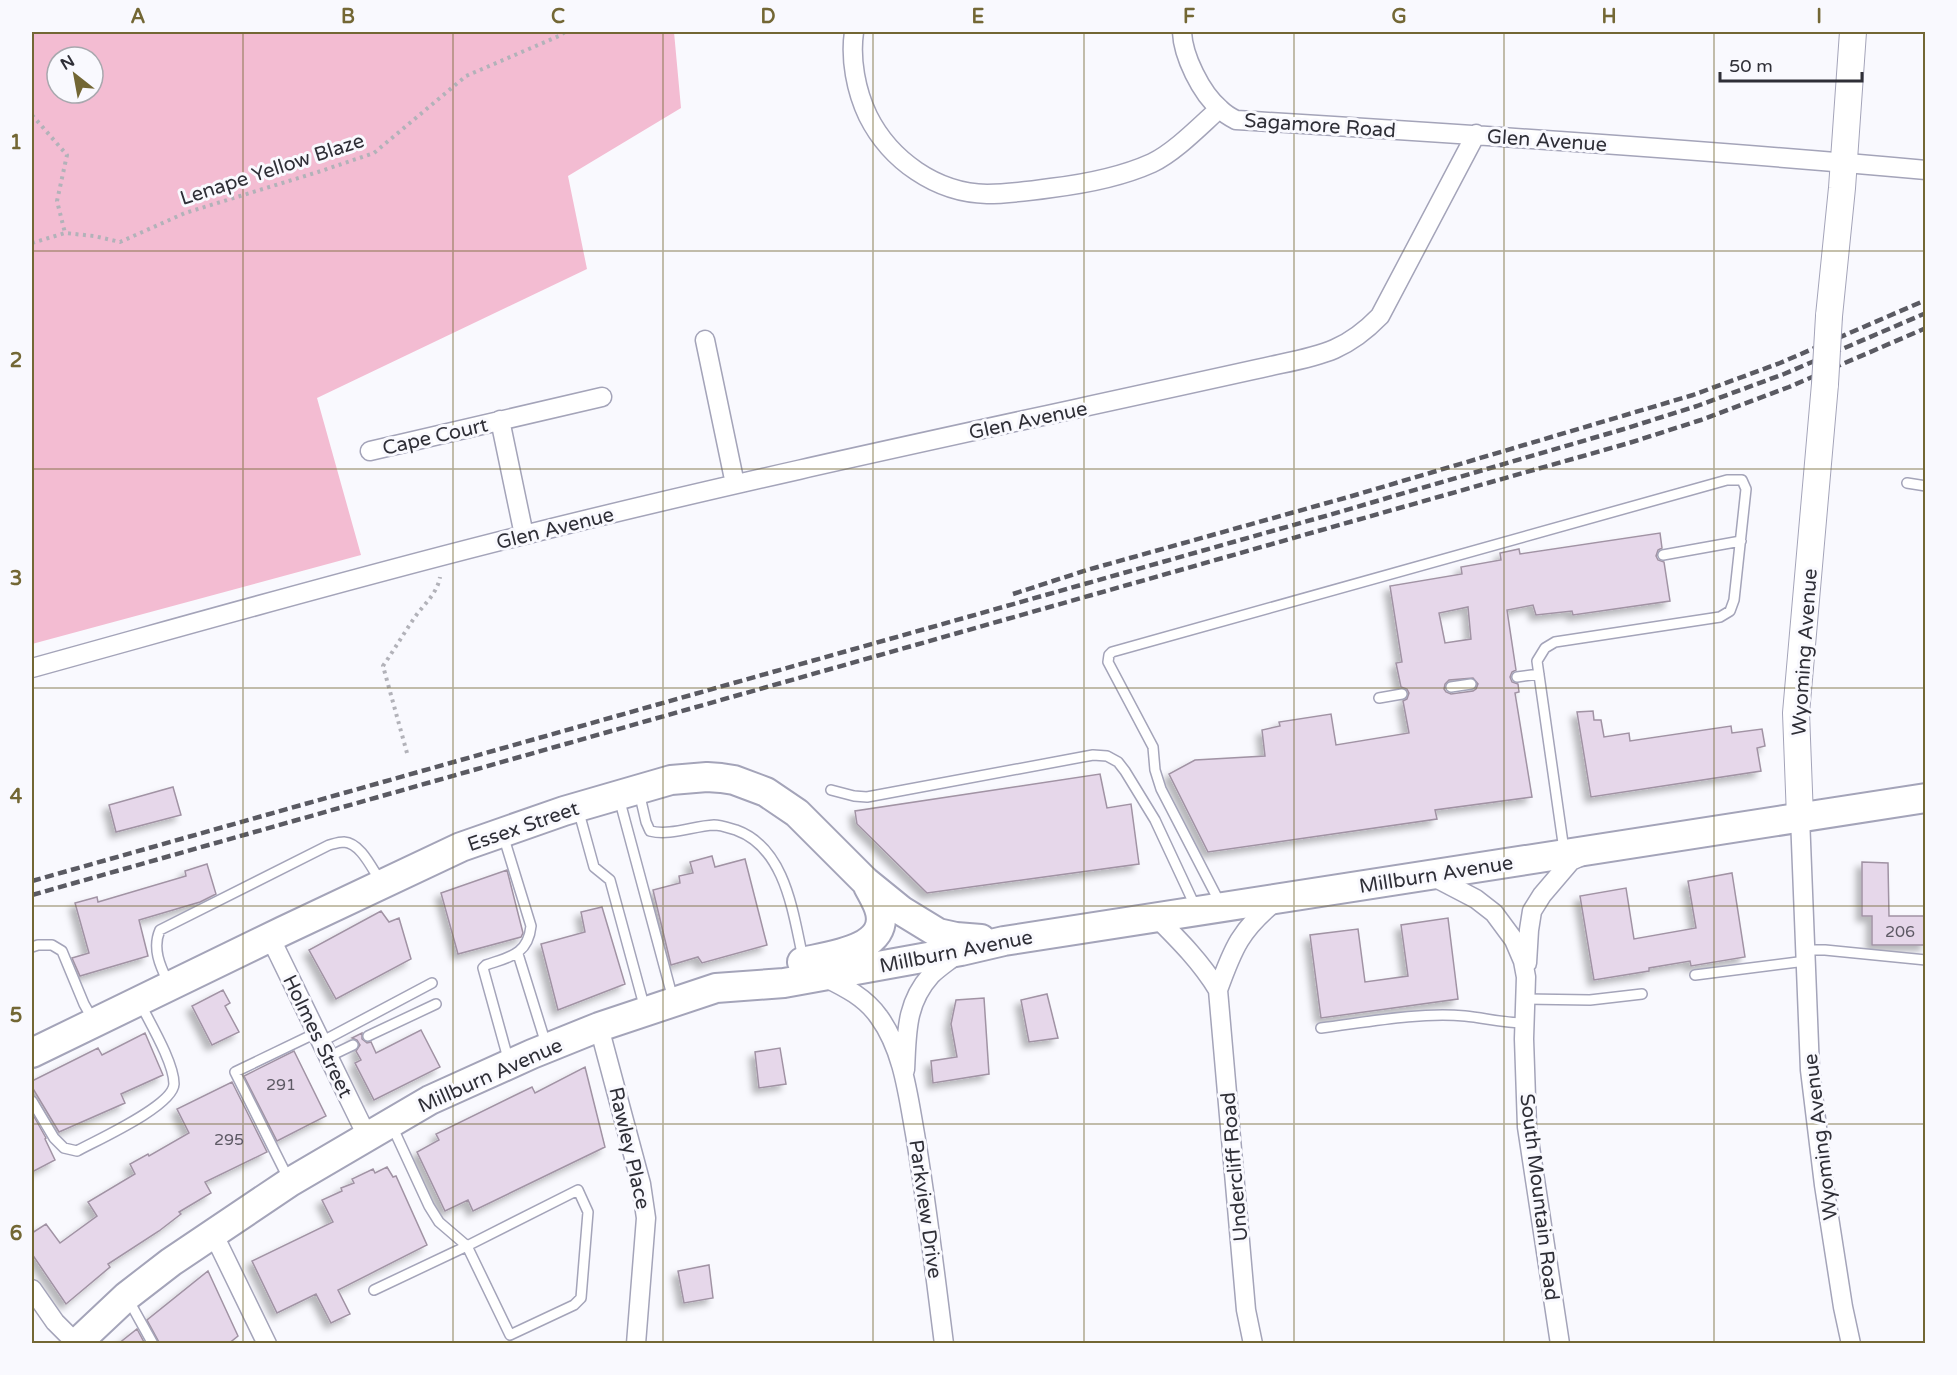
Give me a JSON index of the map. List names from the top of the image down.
{
  "streets": {
    "main road": ["Wyoming Avenue", "Essex Street", "Millburn Avenue"],
    "street": [
      "Sagamore Road",
      "Glen Avenue",
      "Cape Court",
      "Holmes Street",
      "Rawley Place",
      "Undercliff Road",
      "South Mountain Road",
      "Parkview Drive"
    ],
    "path": ["Lenape Yellow Blaze"]
  },
  "crossings": [
    ["Sagamore Road", "Glen Avenue"],
    ["Glen Avenue", "Cape Court"],
    ["Glen Avenue", "Wyoming Avenue"],
    ["Wyoming Avenue", "Millburn Avenue"],
    ["Essex Street", "Millburn Avenue"],
    ["Essex Street", "Holmes Street"],
    ["Millburn Avenue", "Holmes Street"],
    ["Millburn Avenue", "Rawley Place"],
    ["Millburn Avenue", "Undercliff Road"],
    ["Millburn Avenue", "South Mountain Road"],
    ["Millburn Avenue", "Parkview Drive"]
  ],
  "house_numbers": ["206", "291", "295"],
  "scale_bar": "50 m",
  "north": "top left",
  "grid": {
    "columns": [
      "A",
      "B",
      "C",
      "D",
      "E",
      "F",
      "G",
      "H",
      "I"
    ],
    "rows": [
      "1",
      "2",
      "3",
      "4",
      "5",
      "6"
    ]
  }
}
